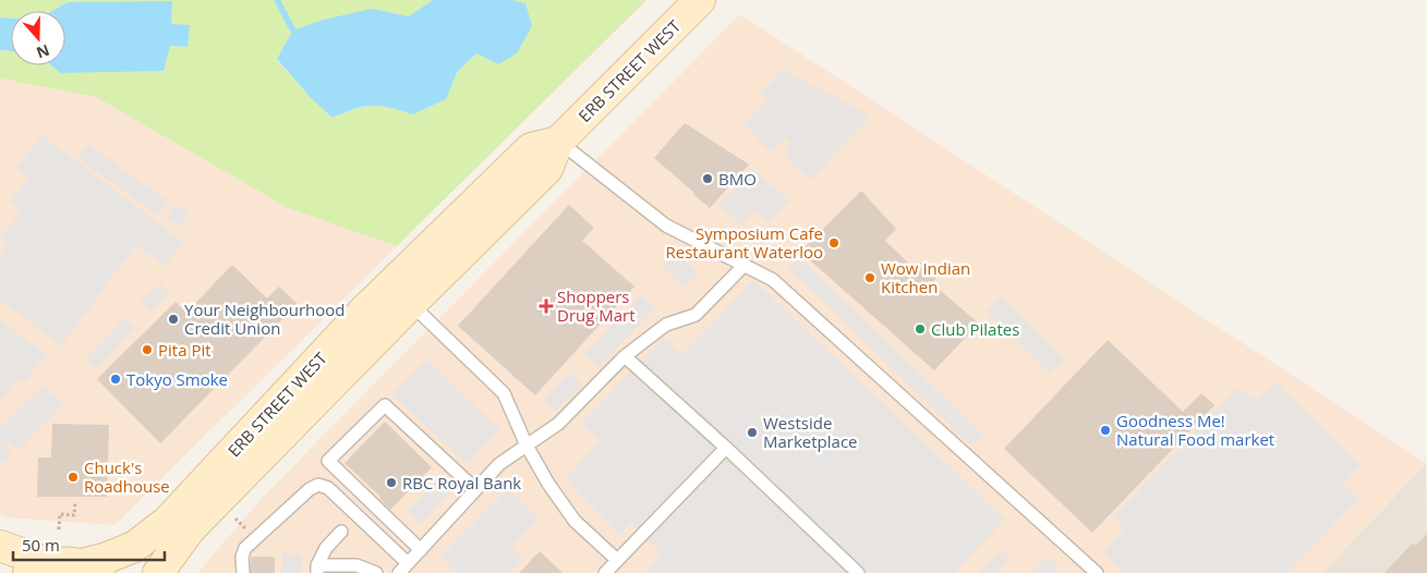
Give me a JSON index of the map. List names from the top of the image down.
{
  "streets": {
    "main road": ["ERB STREET WEST"]
  },
  "places": {
    "other": [
      "BMO",
      "Symposium Cafe Restaurant Waterloo",
      "Wow Indian Kitchen",
      "Your Neighbourhood Credit Union",
      "Club Pilates",
      "Pita Pit",
      "Tokyo Smoke",
      "Goodness Me! Natural Food market",
      "Westside Marketplace",
      "Chuck's Roadhouse",
      "RBC Royal Bank"
    ],
    "health": ["Shoppers Drug Mart"]
  },
  "scale_bar": "50 m",
  "north": "bottom"
}
